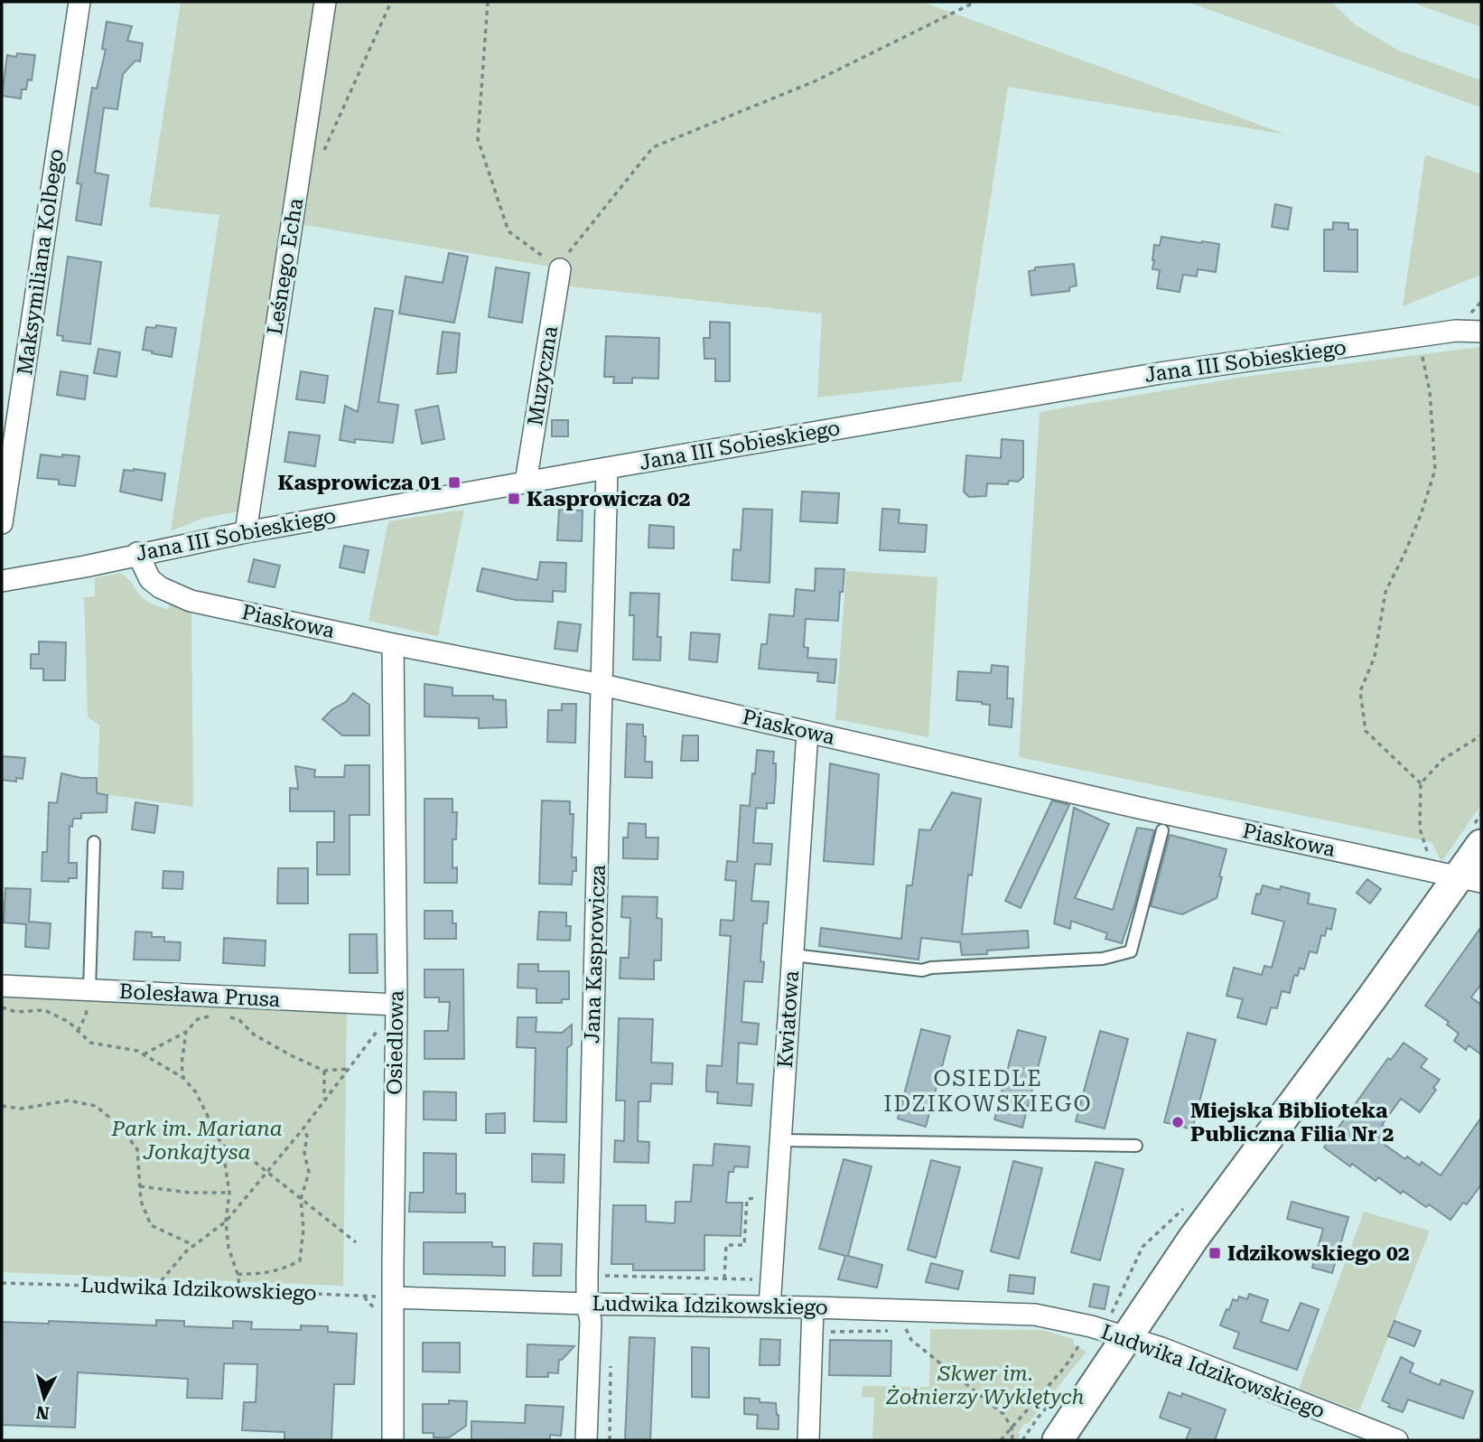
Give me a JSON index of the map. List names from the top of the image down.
{
  "streets": {
    "street": [
      "Maksymiliana Kolbego",
      "Leśnego Echa",
      "Jana III Sobieskiego",
      "Muzyczna",
      "Piaskowa",
      "Jana Kasprowicza",
      "Bolesława Prusa",
      "Kwiatowa",
      "Osiedlowa",
      "Ludwika Idzikowskiego"
    ]
  },
  "crossings": [
    ["Leśnego Echa", "Jana III Sobieskiego"],
    ["Jana III Sobieskiego", "Muzyczna"],
    ["Jana III Sobieskiego", "Piaskowa"],
    ["Jana III Sobieskiego", "Jana Kasprowicza"],
    ["Piaskowa", "Jana Kasprowicza"],
    ["Piaskowa", "Kwiatowa"],
    ["Piaskowa", "Osiedlowa"],
    ["Jana Kasprowicza", "Ludwika Idzikowskiego"],
    ["Bolesława Prusa", "Osiedlowa"],
    ["Kwiatowa", "Ludwika Idzikowskiego"],
    ["Osiedlowa", "Ludwika Idzikowskiego"]
  ],
  "districts": ["OSIEDLE IDZIKOWSKIEGO"],
  "parks": ["Park im. Mariana Jonkajtysa", "Skwer im. Żołnierzy Wyklętych"],
  "places": {
    "transit": ["Kasprowicza 01", "Kasprowicza 02", "Idzikowskiego 02"],
    "other": ["Miejska Biblioteka Publiczna Filia Nr 2"]
  },
  "north": "bottom"
}
